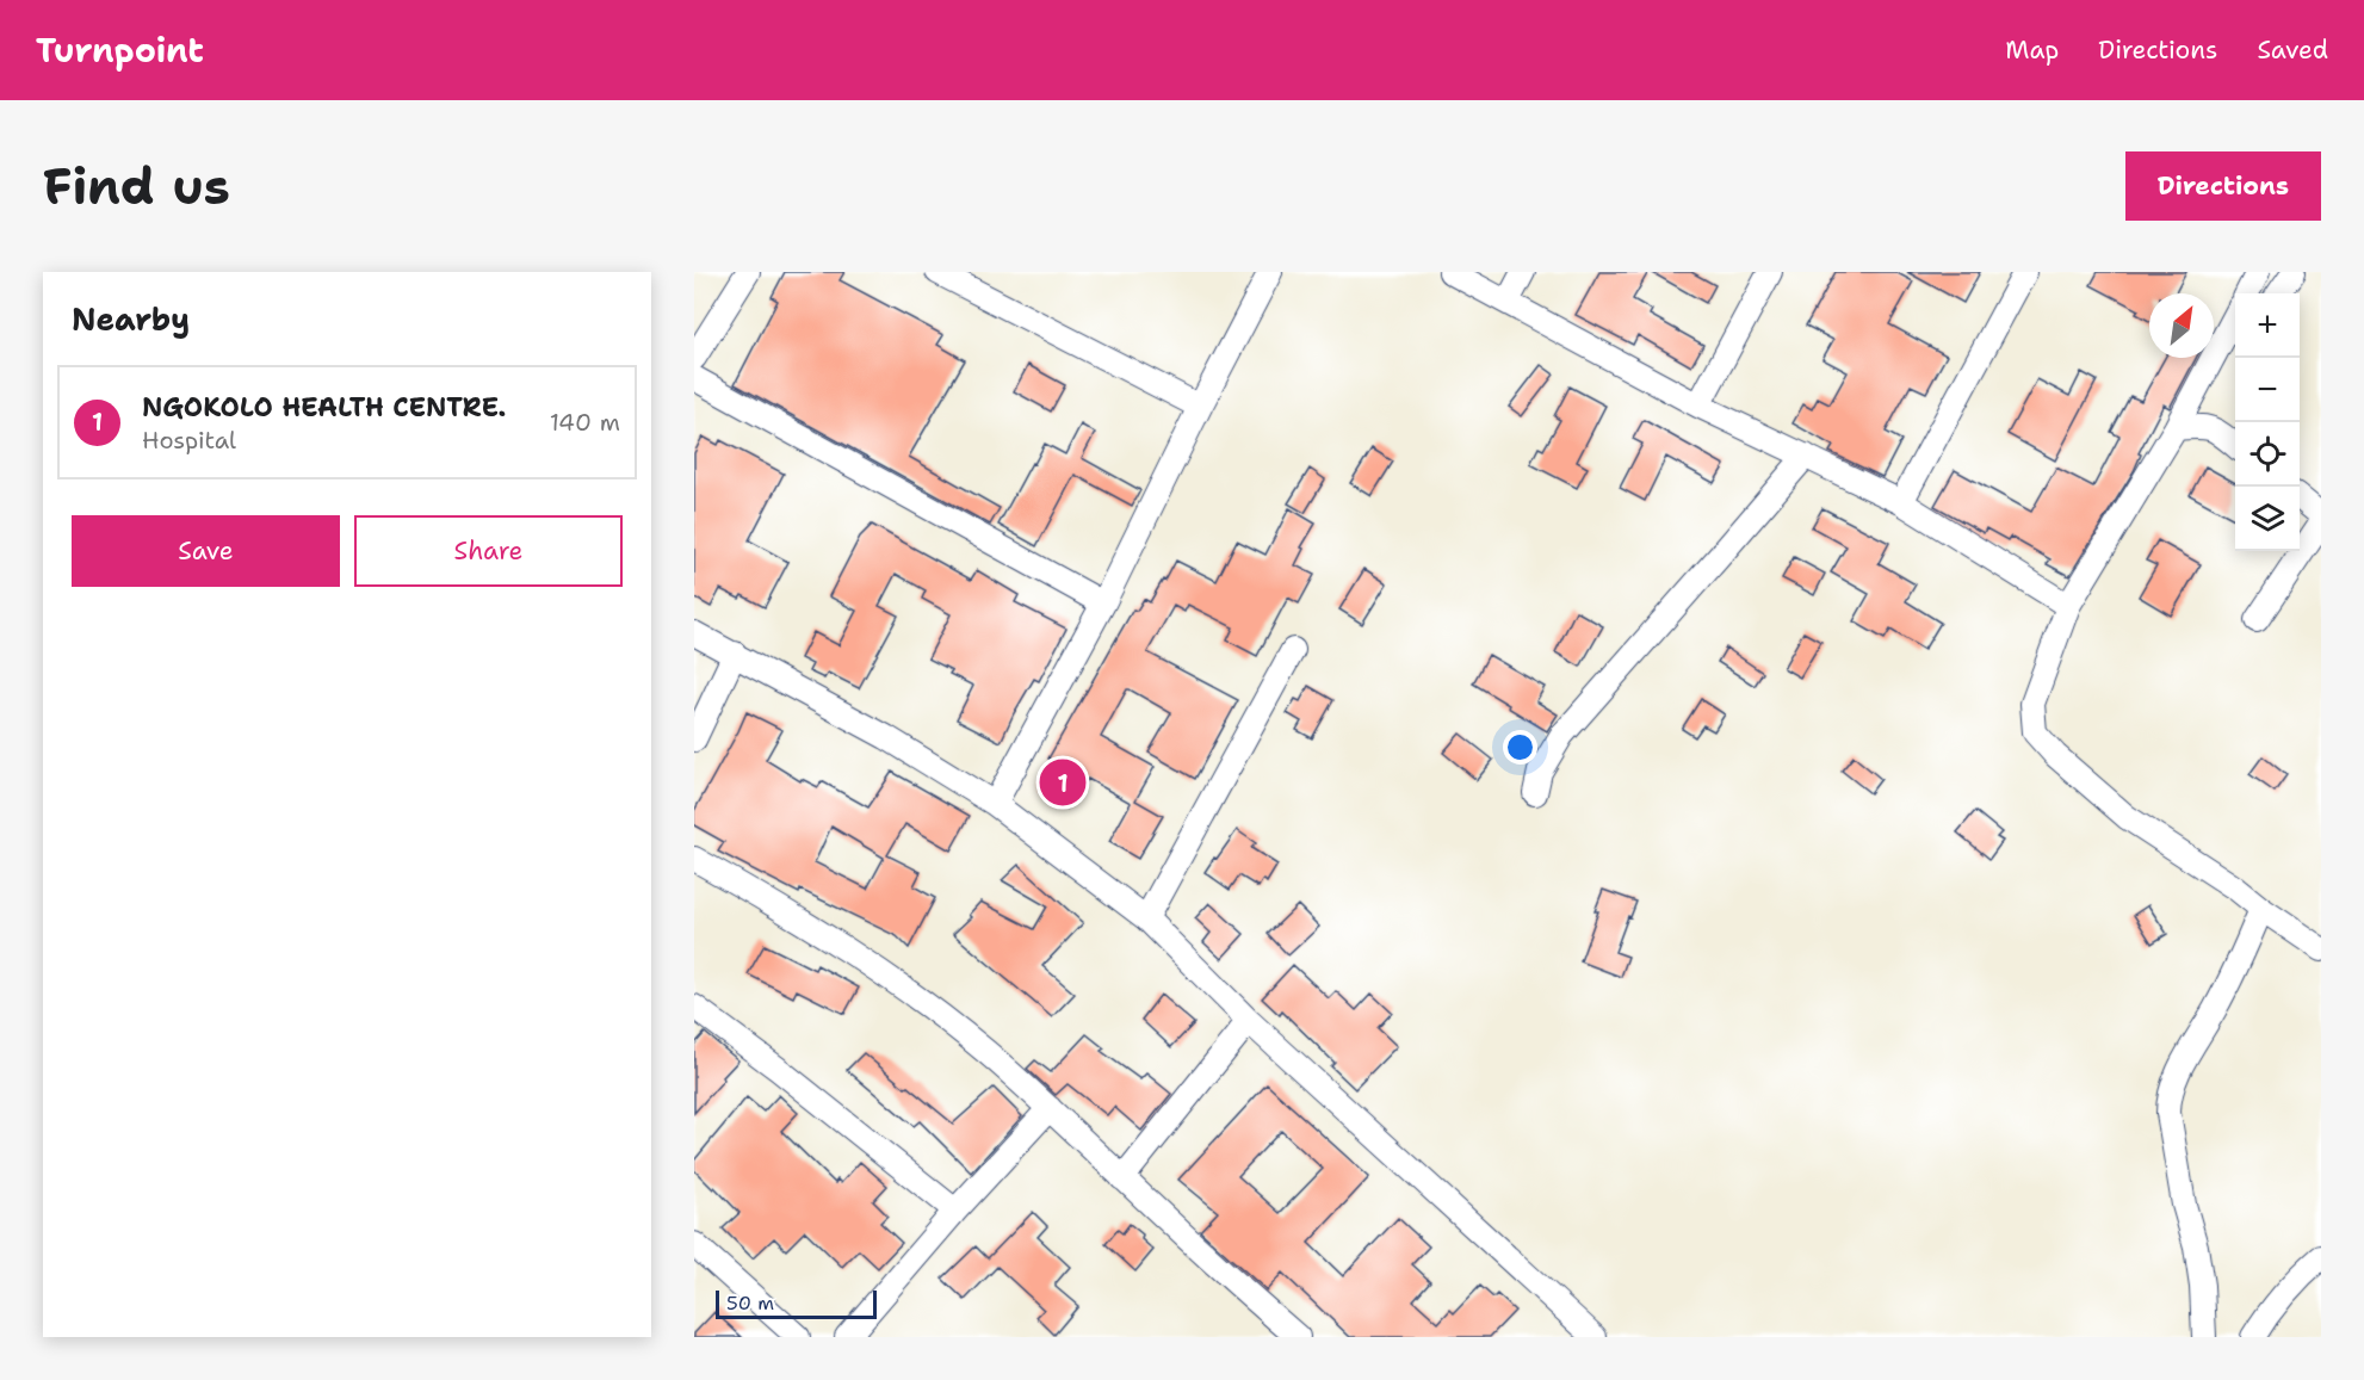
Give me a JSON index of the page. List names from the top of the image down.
{
  "scale_bar": "50 m",
  "north": "top right",
  "page": {
    "header": "Turnpoint",
    "nav": ["Map", "Directions", "Saved"],
    "buttons": [
      "Directions",
      ["Save", "Share"]
    ],
    "title": "Find us",
    "heading": "Nearby",
    "map_buttons": ["+", "−"],
    "list": [
      {
        "mark": "1",
        "name": "NGOKOLO HEALTH CENTRE.",
        "note": "Hospital",
        "value": "140 m"
      }
    ],
    "pins": "1",
    "scale": "50 m"
  }
}
